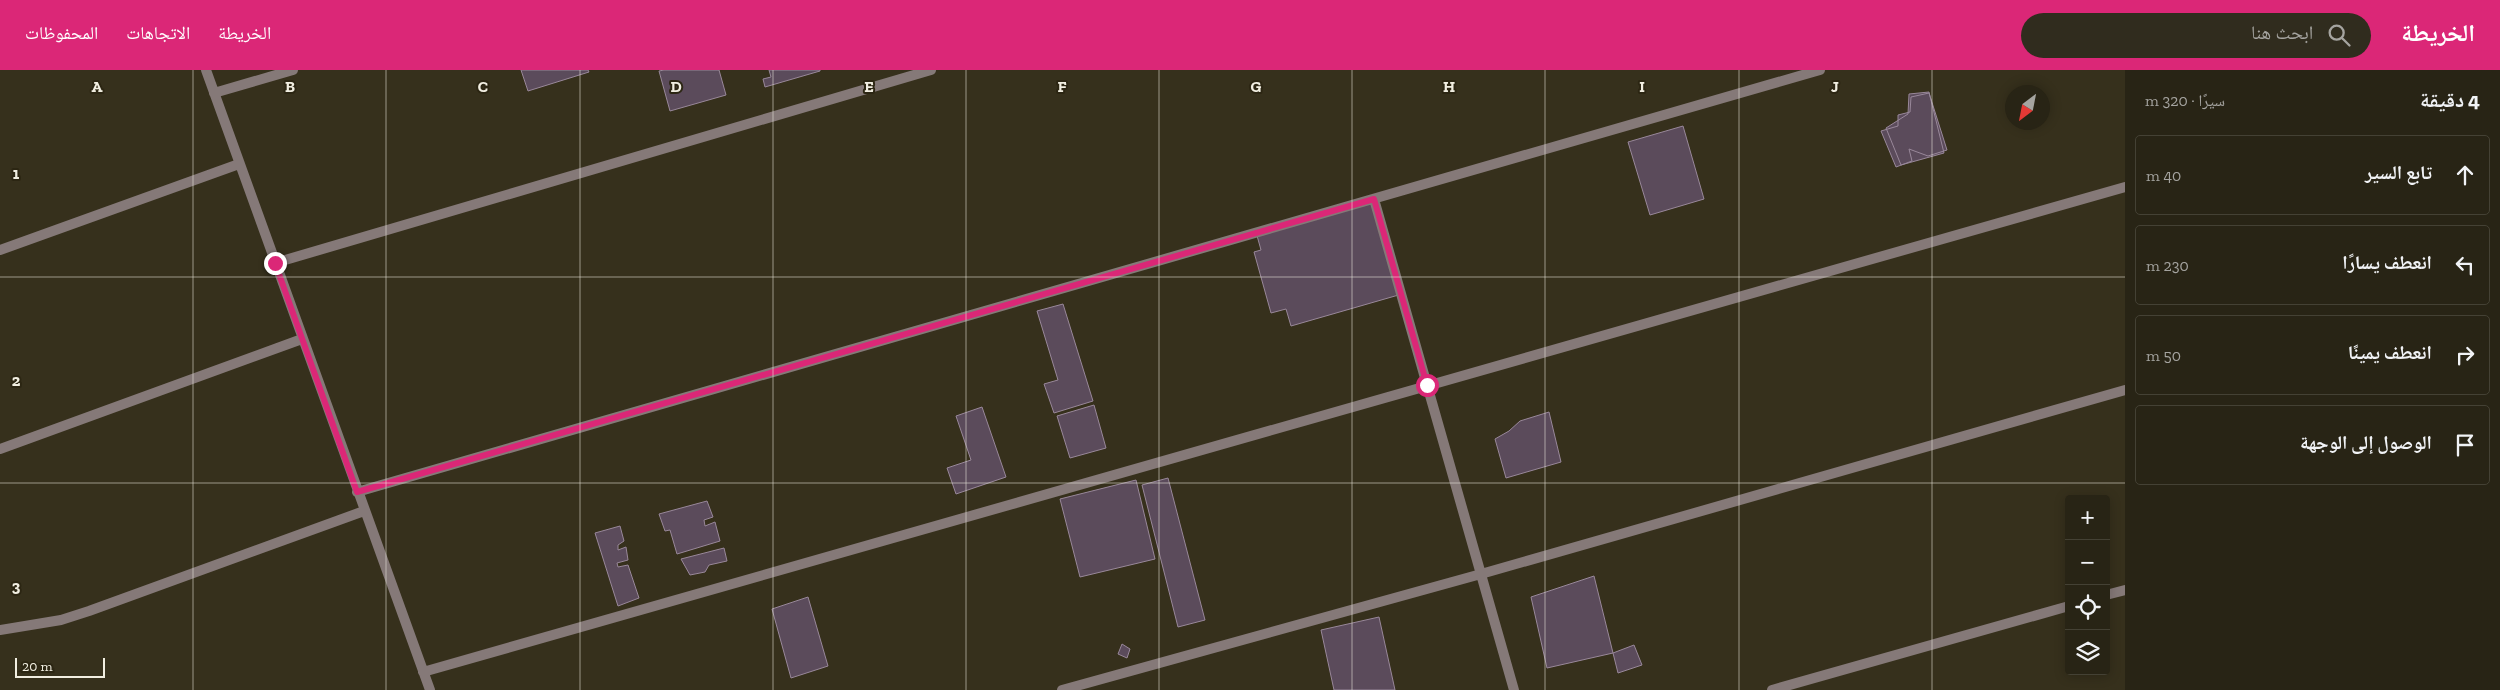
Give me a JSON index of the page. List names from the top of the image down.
{
  "scale_bar": "20 m",
  "north": "bottom left",
  "page": {
    "header": "الخريطة",
    "search": "ابحث هنا",
    "nav": ["الخريطة", "الاتجاهات", "المحفوظات"],
    "heading": ["4 دقيقة", "سيرًا · 320 m"],
    "list": [
      ["تابع السير", "40 m"],
      ["انعطف يسارًا", "230 m"],
      ["انعطف يمينًا", "50 m"],
      "الوصول إلى الوجهة"
    ],
    "map_buttons": ["+", "−"],
    "scale": "20 m"
  },
  "grid": {
    "columns": [
      "A",
      "B",
      "C",
      "D",
      "E",
      "F",
      "G",
      "H",
      "I",
      "J"
    ],
    "rows": ["1", "2", "3"]
  }
}
